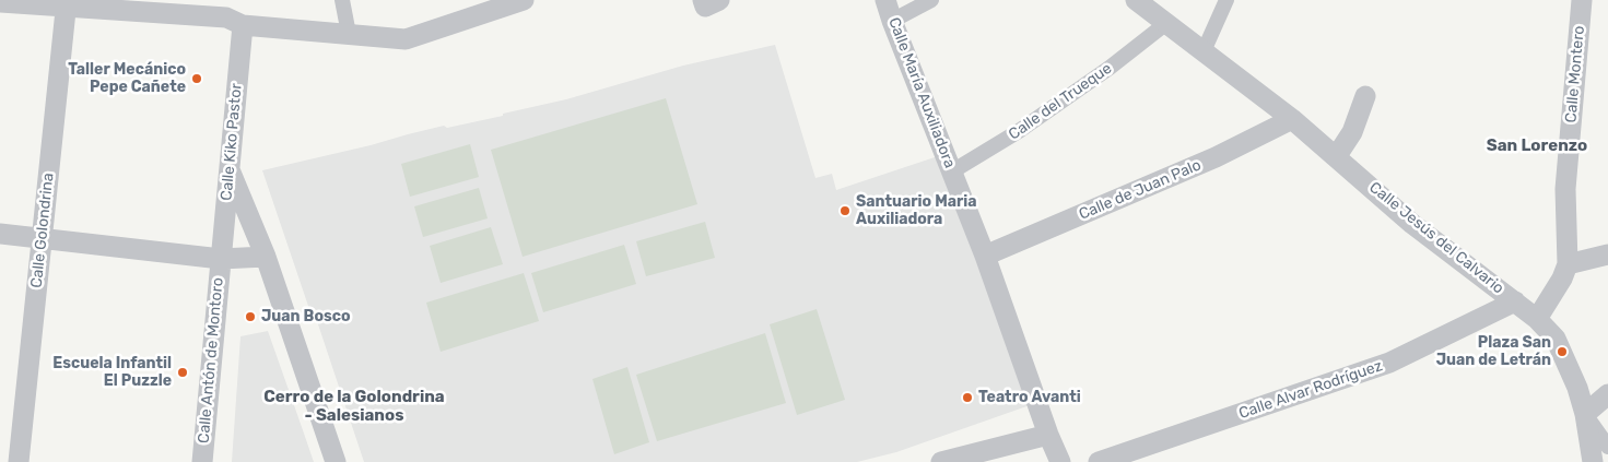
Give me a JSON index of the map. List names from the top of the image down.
{
  "streets": {
    "street": [
      "Calle Montero",
      "Calle María Auxiliadora",
      "Calle del Trueque",
      "Calle Kiko Pastor",
      "Calle de Juan Palo",
      "Calle Golondrina",
      "Calle Jesús del Calvario",
      "Calle Antón de Montoro",
      "Calle Alvar Rodríguez"
    ]
  },
  "crossings": [
    ["Calle María Auxiliadora", "Calle del Trueque"],
    ["Calle María Auxiliadora", "Calle de Juan Palo"],
    ["Calle del Trueque", "Calle Jesús del Calvario"],
    ["Calle Kiko Pastor", "Calle Antón de Montoro"],
    ["Calle de Juan Palo", "Calle Jesús del Calvario"],
    ["Calle Jesús del Calvario", "Calle Alvar Rodríguez"]
  ],
  "districts": ["San Lorenzo", "Cerro de la Golondrina - Salesianos"],
  "places": [
    "Taller Mecánico Pepe Cañete",
    "Santuario Maria Auxiliadora",
    "Juan Bosco",
    "Plaza San Juan de Letrán",
    "Escuela Infantil El Puzzle",
    "Teatro Avanti"
  ]
}
